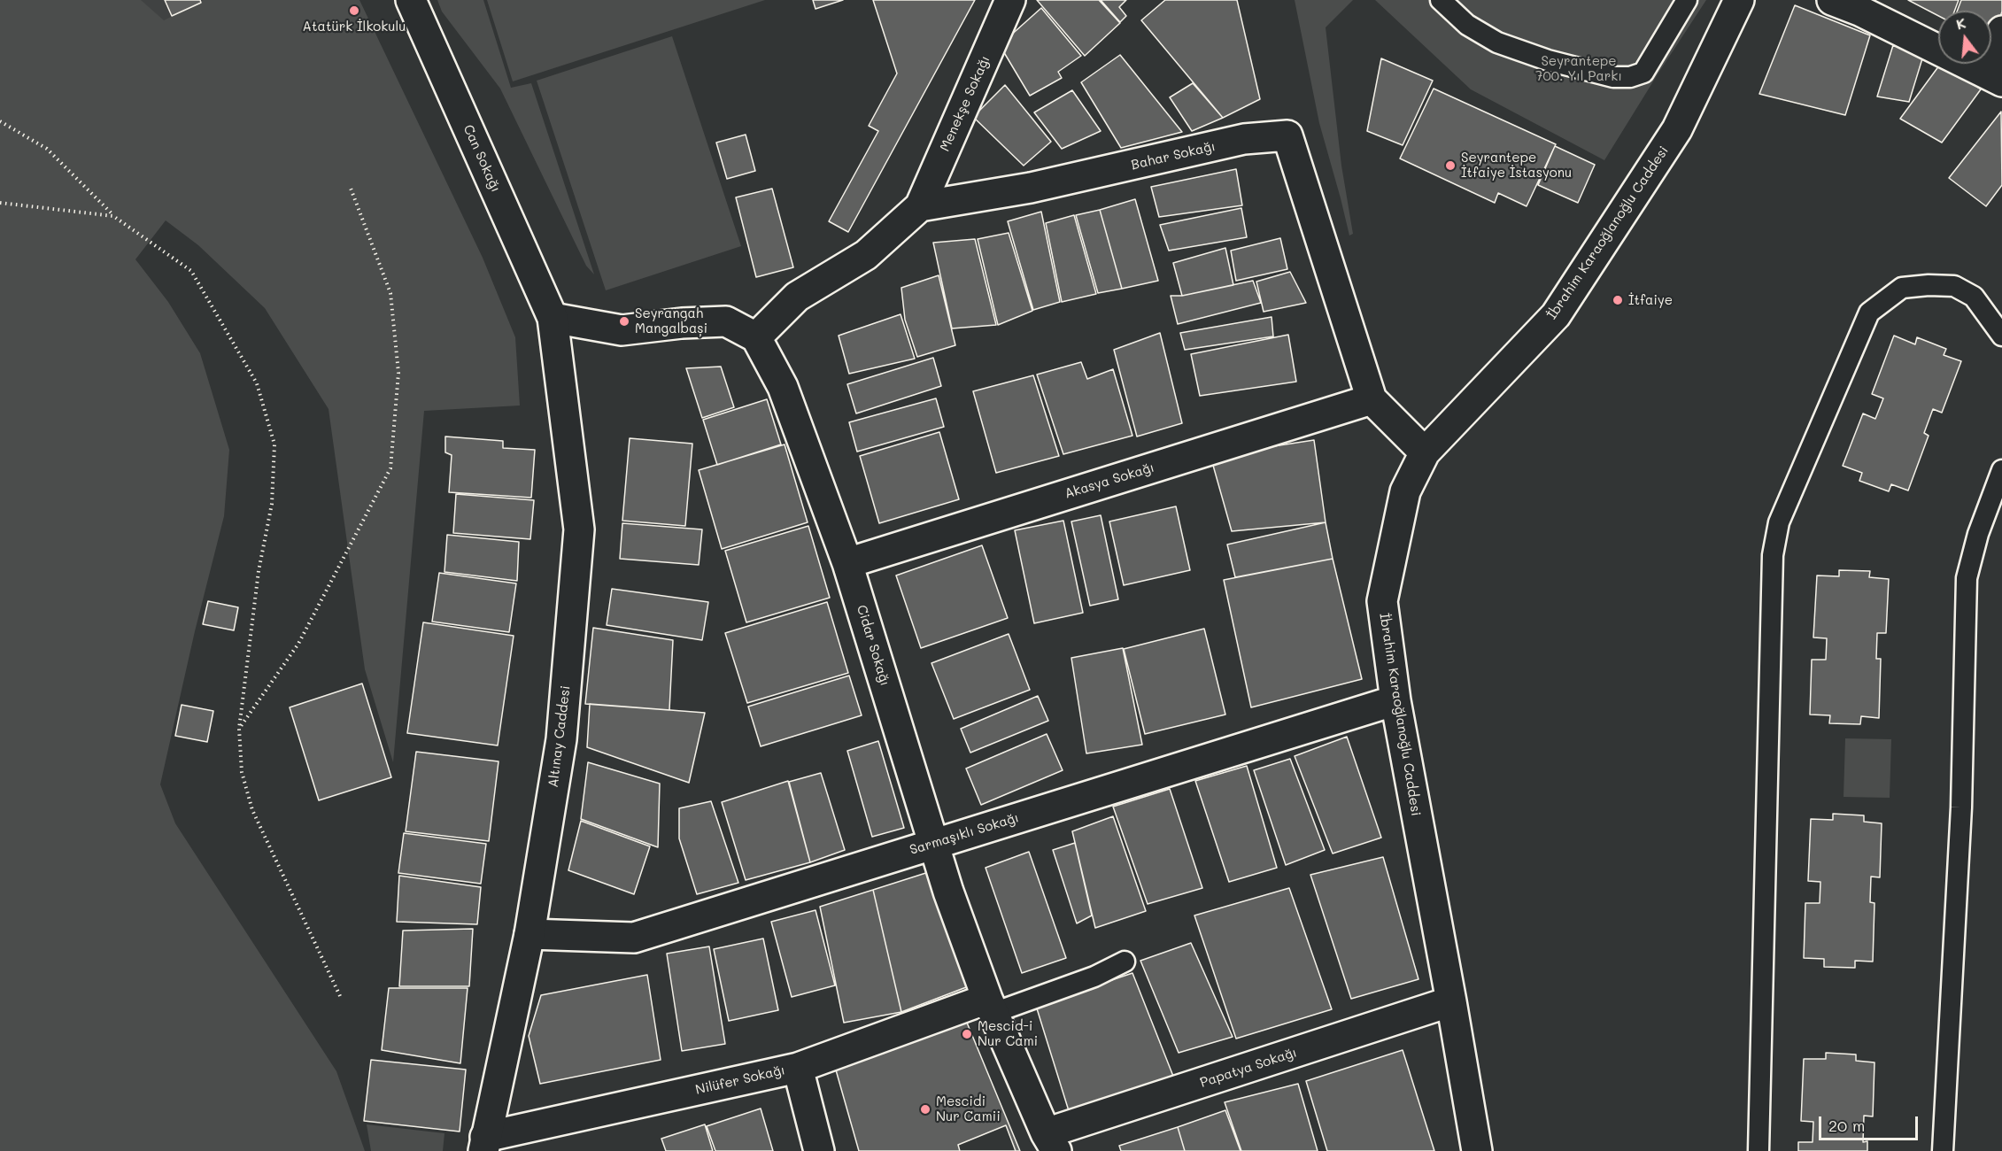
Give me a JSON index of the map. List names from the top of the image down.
{
  "streets": {
    "street": [
      "Menekşe Sokağı",
      "Bahar Sokağı",
      "Can Sokağı",
      "İbrahim Karaoğlanoğlu Caddesi",
      "Akasya Sokağı",
      "Cidar Sokağı",
      "Altınay Caddesi",
      "Sarmaşıklı Sokağı",
      "Papatya Sokağı",
      "Nilüfer Sokağı"
    ]
  },
  "crossings": [
    ["Menekşe Sokağı", "Bahar Sokağı"],
    ["Bahar Sokağı", "İbrahim Karaoğlanoğlu Caddesi"],
    ["Bahar Sokağı", "Akasya Sokağı"],
    ["Can Sokağı", "Altınay Caddesi"],
    ["İbrahim Karaoğlanoğlu Caddesi", "Sarmaşıklı Sokağı"],
    ["İbrahim Karaoğlanoğlu Caddesi", "Papatya Sokağı"],
    ["Akasya Sokağı", "Cidar Sokağı"],
    ["Cidar Sokağı", "Sarmaşıklı Sokağı"],
    ["Cidar Sokağı", "Papatya Sokağı"],
    ["Cidar Sokağı", "Nilüfer Sokağı"],
    ["Altınay Caddesi", "Sarmaşıklı Sokağı"],
    ["Altınay Caddesi", "Nilüfer Sokağı"]
  ],
  "parks": ["Seyrantepe 700. Yıl Parkı"],
  "places": [
    "Atatürk İlkokulu",
    "Seyrantepe İtfaiye İstasyonu",
    "İtfaiye",
    "Seyrangah Mangalbași",
    "Mescid-i Nur Cami",
    "Mescidi Nur Camii"
  ],
  "scale_bar": "20 m",
  "north": "top"
}
